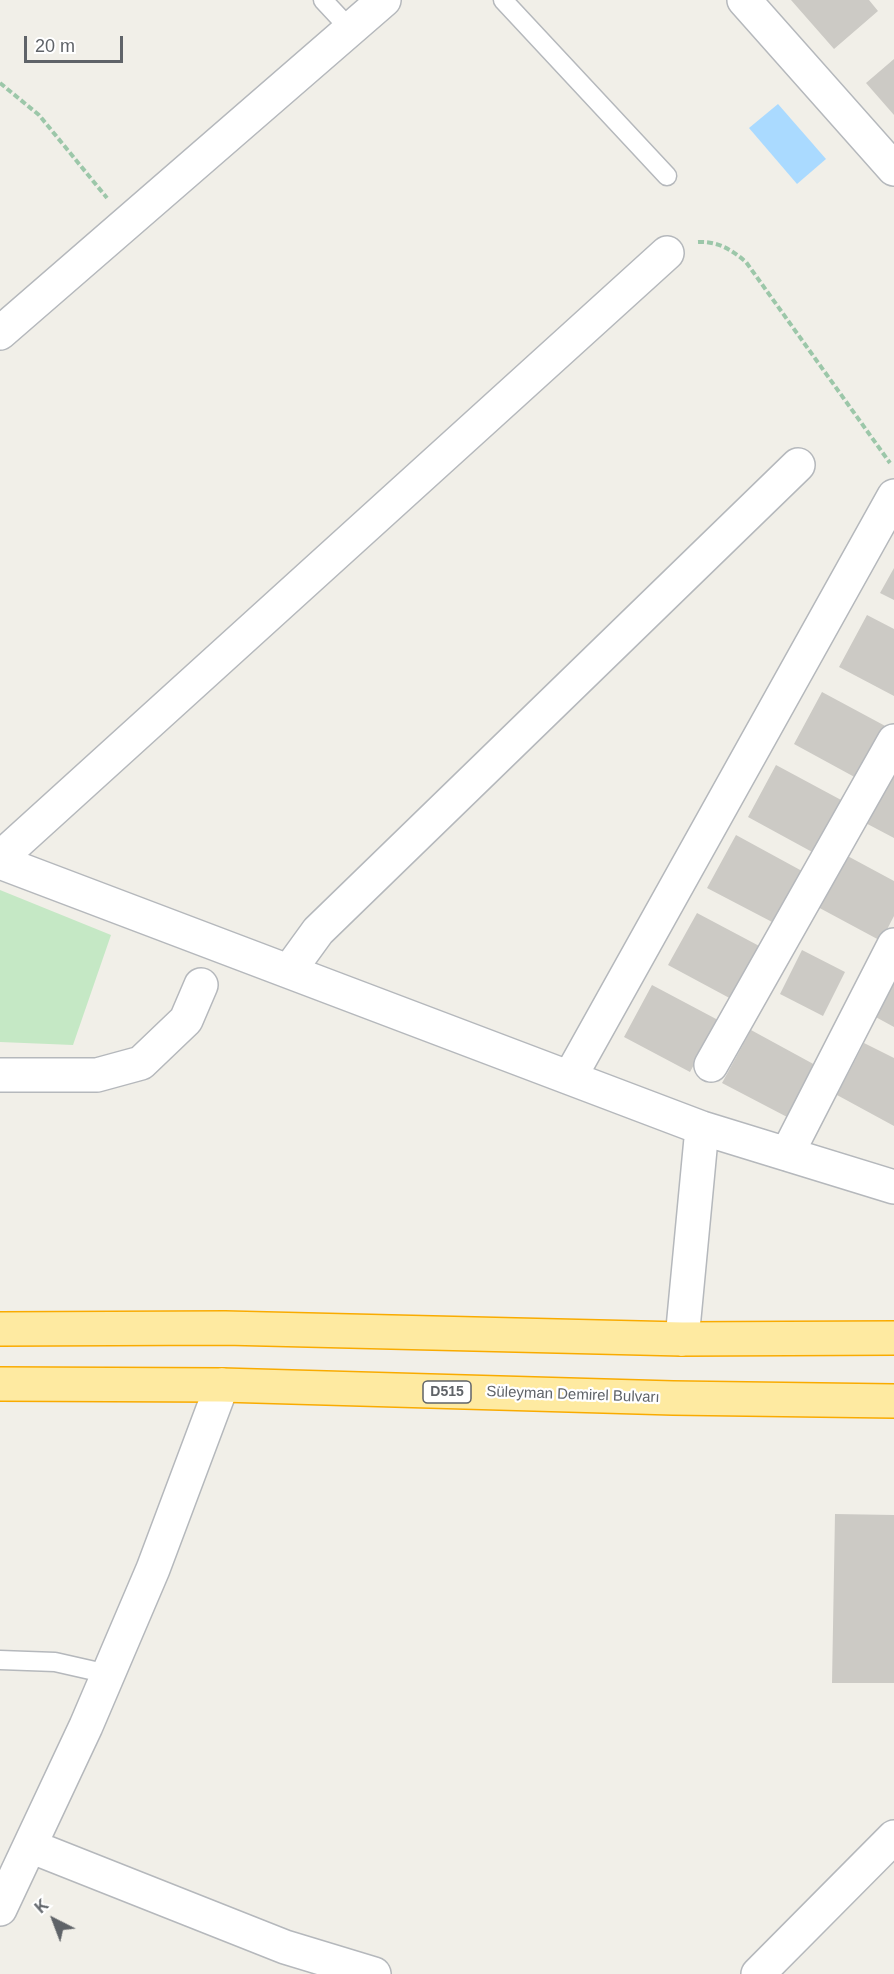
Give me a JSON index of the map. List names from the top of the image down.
{
  "streets": {
    "highway": ["D515", "Süleyman Demirel Bulvarı"]
  },
  "scale_bar": "20 m",
  "north": "top left"
}
